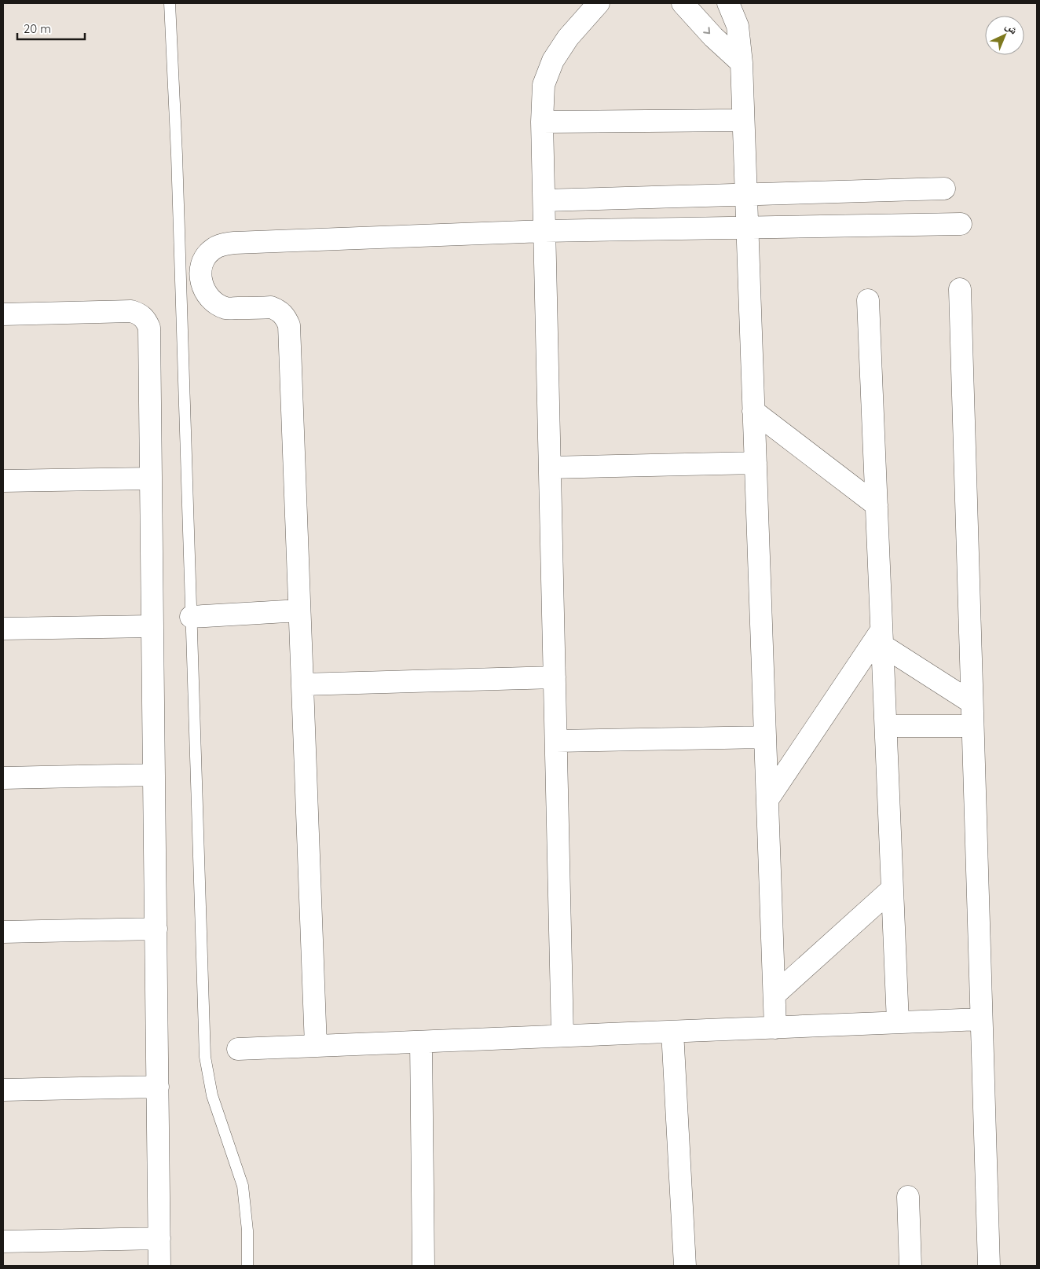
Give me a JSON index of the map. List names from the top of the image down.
{
  "scale_bar": "20 m",
  "north": "top right"
}
